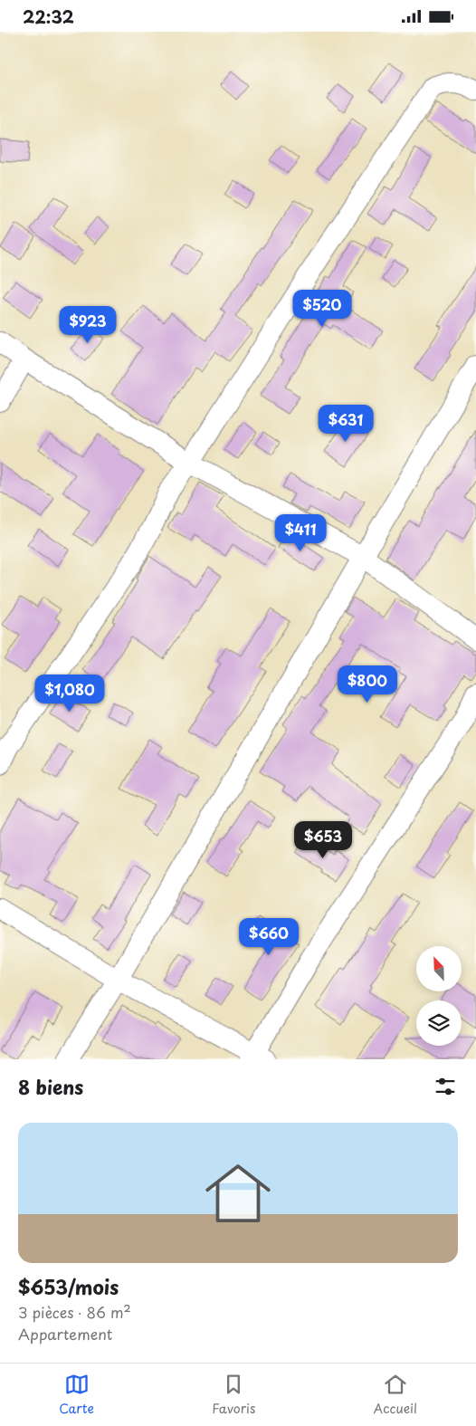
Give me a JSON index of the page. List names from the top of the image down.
{
  "north": "top left",
  "page": {
    "status": "22:32",
    "price": [
      "$520",
      "$923",
      "$631",
      "$411",
      "$800",
      "$1,080",
      "$653",
      "$660"
    ],
    "heading": "8 biens",
    "list": [
      {
        "name": "$653/mois",
        "note": "3 pièces · 86 m² · Appartement"
      }
    ],
    "tabs": ["Carte", "Favoris", "Accueil"]
  }
}
